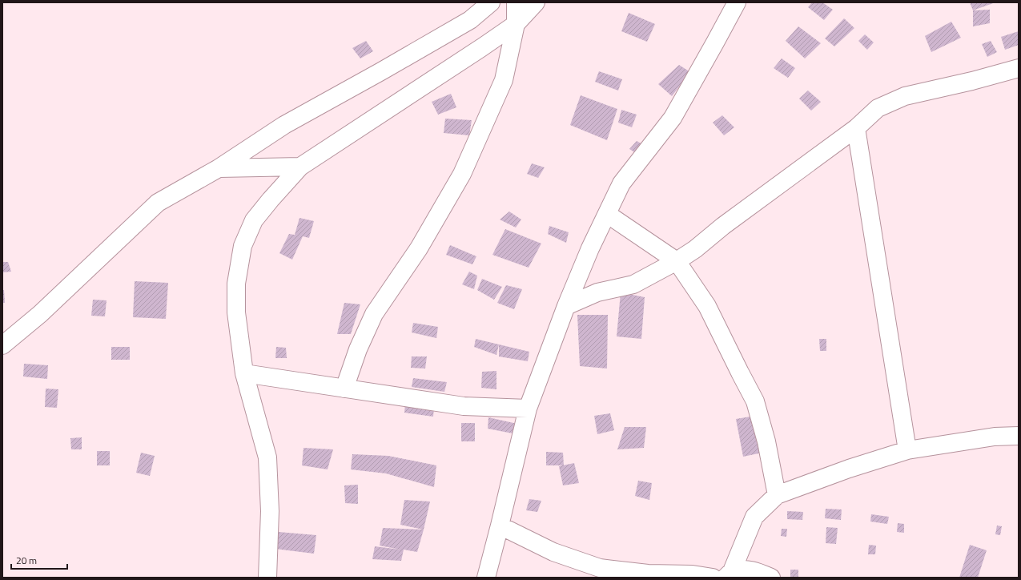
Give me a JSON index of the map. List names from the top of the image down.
{
  "scale_bar": "20 m"
}
